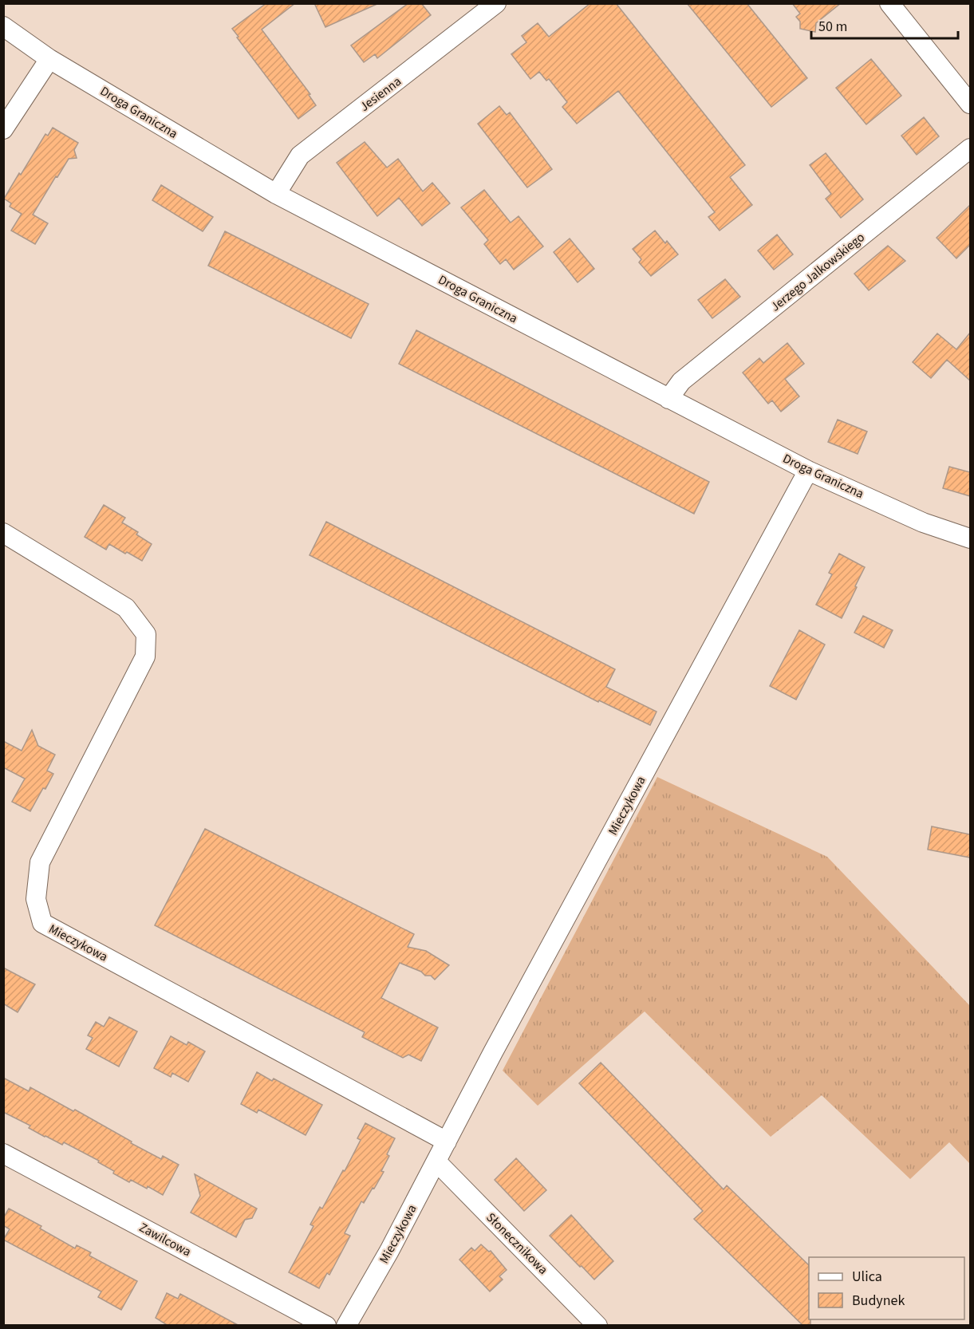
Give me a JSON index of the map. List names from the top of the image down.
{
  "streets": {
    "street": [
      "Jesienna",
      "Droga Graniczna",
      "Jerzego Jalkowskiego",
      "Mieczykowa",
      "Zawilcowa",
      "Słonecznikowa"
    ]
  },
  "crossings": [
    ["Jesienna", "Droga Graniczna"],
    ["Droga Graniczna", "Jerzego Jalkowskiego"],
    ["Droga Graniczna", "Mieczykowa"],
    ["Mieczykowa", "Słonecznikowa"]
  ],
  "legend": ["Ulica", "Budynek"],
  "scale_bar": "50 m"
}
